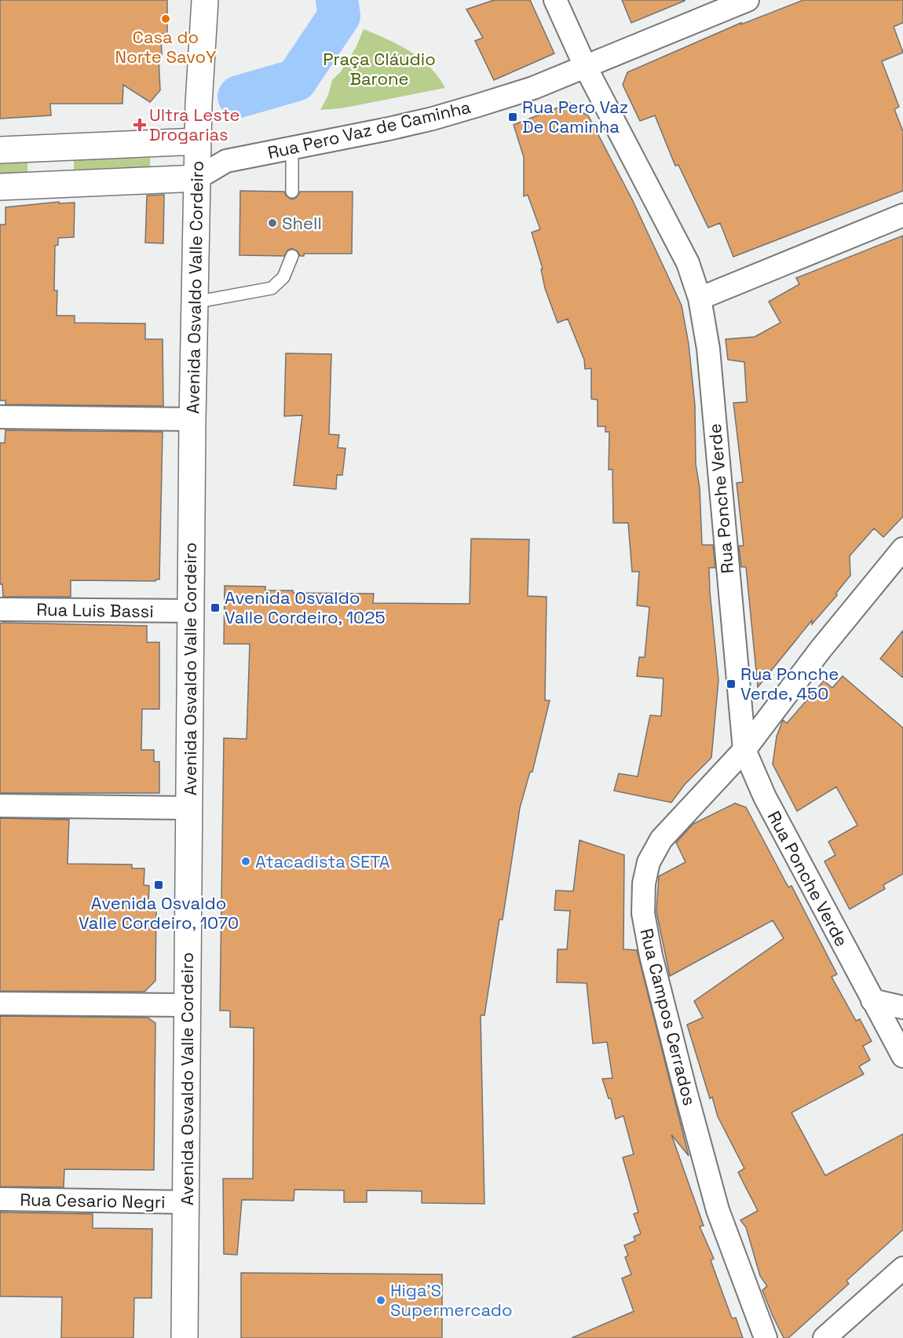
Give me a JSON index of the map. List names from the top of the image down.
{
  "streets": {
    "street": [
      "Rua Pero Vaz de Caminha",
      "Avenida Osvaldo Valle Cordeiro",
      "Rua Ponche Verde",
      "Rua Luis Bassi",
      "Rua Campos Cerrados",
      "Rua Cesario Negri"
    ]
  },
  "crossings": [
    ["Rua Pero Vaz de Caminha", "Avenida Osvaldo Valle Cordeiro"],
    ["Rua Pero Vaz de Caminha", "Rua Ponche Verde"],
    ["Avenida Osvaldo Valle Cordeiro", "Rua Luis Bassi"],
    ["Avenida Osvaldo Valle Cordeiro", "Rua Cesario Negri"],
    ["Rua Ponche Verde", "Rua Campos Cerrados"]
  ],
  "parks": ["Praça Cláudio Barone"],
  "places": {
    "other": [
      "Casa do Norte SavoY",
      "Shell",
      "Atacadista SETA",
      "Higa'S Supermercado"
    ],
    "transit": [
      "Rua Pero Vaz De Caminha",
      "Avenida Osvaldo Valle Cordeiro, 1025",
      "Rua Ponche Verde, 450",
      "Avenida Osvaldo Valle Cordeiro, 1070"
    ],
    "health": ["Ultra Leste Drogarias"]
  }
}
